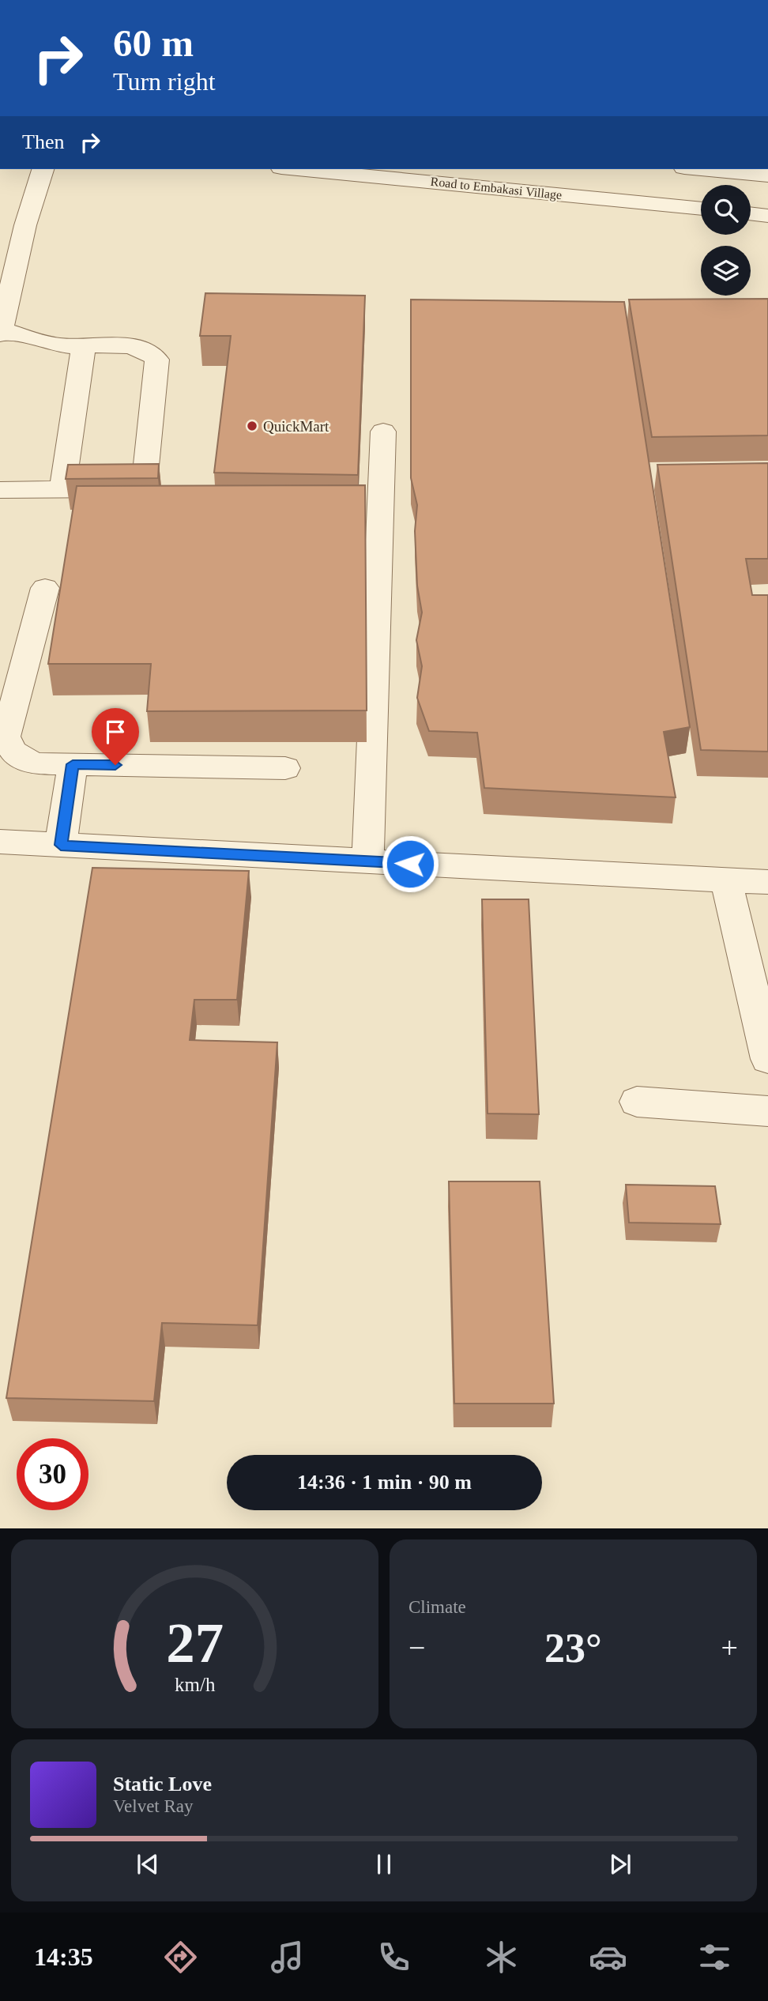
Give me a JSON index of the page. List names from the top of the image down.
{
  "streets": {
    "street": ["Road to Embakasi Village"]
  },
  "places": ["QuickMart"],
  "page": {
    "turn": ["60 m", "Turn right"],
    "then": "Then",
    "limit": "30",
    "trip": "14:36 · 1 min · 90 m",
    "tile": "Climate",
    "heat": ["−", "23°", "+"],
    "song": ["Static Love", "Velvet Ray"],
    "tabs": "14:35",
    "gauge": ["27", "km/h"]
  }
}
